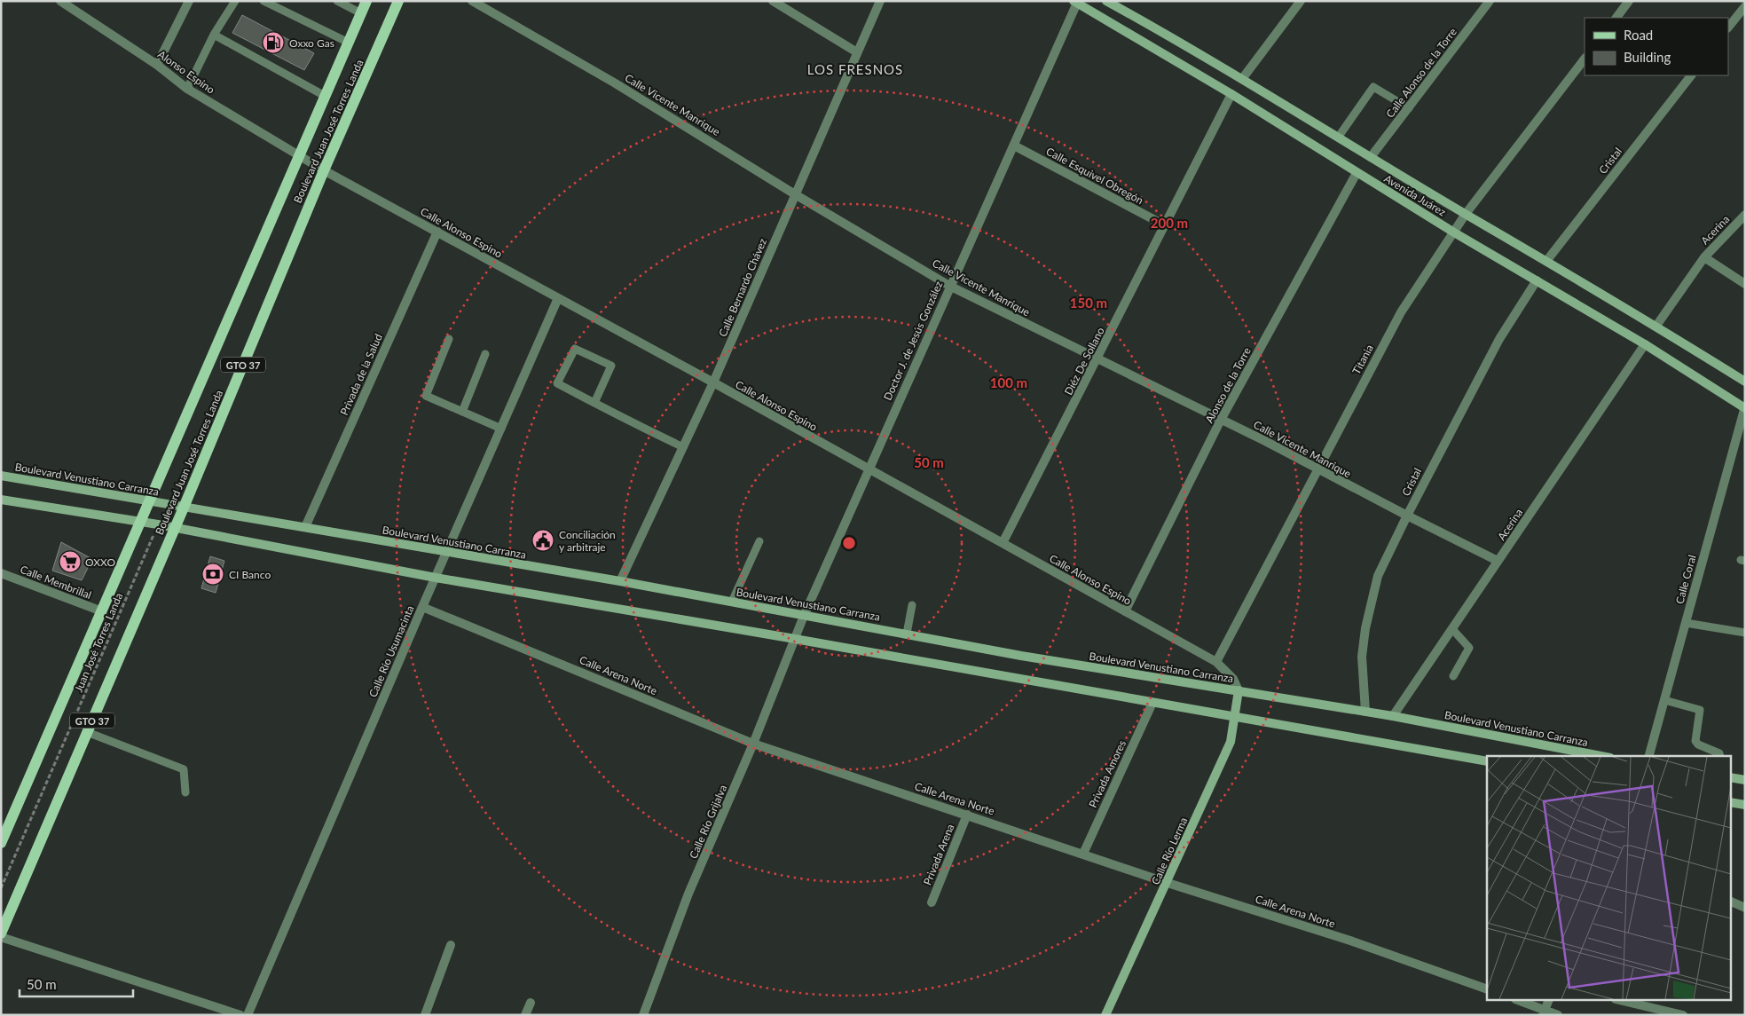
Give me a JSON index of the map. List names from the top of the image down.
{
  "streets": {
    "main road": [
      "Boulevard Juan José Torres Landa",
      "Avenida Juárez",
      "GTO 37",
      "Boulevard Venustiano Carranza",
      "Calle Río Lerma"
    ],
    "street": [
      "Alonso Espino",
      "Calle Alonso de la Torre",
      "Calle Vicente Manrique",
      "Cristal",
      "Calle Esquivel Obregón",
      "Acerina",
      "Calle Alonso Espino",
      "Calle Bernardo Chávez",
      "Doctor J. de Jesús González",
      "Titania",
      "Diéz De Sollano",
      "Privada de la Salud",
      "Alonso de la Torre",
      "Calle Coral",
      "Calle Membrillal",
      "Calle Río Usumacinta",
      "Calle Arena Norte",
      "Privada Amores",
      "Calle Río Grijalva",
      "Privada Arena"
    ],
    "path": ["Juan José Torres Landa"]
  },
  "crossings": [
    ["Alonso Espino", "Boulevard Juan José Torres Landa"],
    ["Alonso Espino", "Calle Alonso Espino"],
    ["Calle Alonso de la Torre", "Avenida Juárez"],
    ["Calle Vicente Manrique", "Cristal"],
    ["Calle Vicente Manrique", "Acerina"],
    ["Calle Vicente Manrique", "Calle Bernardo Chávez"],
    ["Calle Vicente Manrique", "Doctor J. de Jesús González"],
    ["Calle Vicente Manrique", "Titania"],
    ["Calle Vicente Manrique", "Diéz De Sollano"],
    ["Calle Vicente Manrique", "Alonso de la Torre"],
    ["Boulevard Juan José Torres Landa", "Calle Alonso Espino"],
    ["Boulevard Juan José Torres Landa", "Boulevard Venustiano Carranza"],
    ["Boulevard Juan José Torres Landa", "Calle Membrillal"],
    ["Cristal", "Avenida Juárez"],
    ["Cristal", "Boulevard Venustiano Carranza"],
    ["Calle Esquivel Obregón", "Doctor J. de Jesús González"],
    ["Calle Esquivel Obregón", "Diéz De Sollano"],
    ["Avenida Juárez", "Acerina"],
    ["Avenida Juárez", "Doctor J. de Jesús González"],
    ["Avenida Juárez", "Titania"],
    ["Avenida Juárez", "Diéz De Sollano"],
    ["Avenida Juárez", "Alonso de la Torre"],
    ["Avenida Juárez", "Calle Coral"],
    ["Acerina", "Boulevard Venustiano Carranza"],
    ["Calle Alonso Espino", "Calle Bernardo Chávez"],
    ["Calle Alonso Espino", "Doctor J. de Jesús González"],
    ["Calle Alonso Espino", "Titania"],
    ["Calle Alonso Espino", "Diéz De Sollano"],
    ["Calle Alonso Espino", "Privada de la Salud"],
    ["Calle Alonso Espino", "Alonso de la Torre"],
    ["Calle Alonso Espino", "Calle Río Usumacinta"],
    ["Calle Bernardo Chávez", "Boulevard Venustiano Carranza"],
    ["Doctor J. de Jesús González", "Boulevard Venustiano Carranza"],
    ["Doctor J. de Jesús González", "Calle Río Grijalva"],
    ["Privada de la Salud", "Boulevard Venustiano Carranza"],
    ["Boulevard Venustiano Carranza", "Calle Río Usumacinta"],
    ["Boulevard Venustiano Carranza", "Calle Río Lerma"],
    ["Calle Río Usumacinta", "Calle Arena Norte"],
    ["Calle Arena Norte", "Privada Amores"],
    ["Calle Arena Norte", "Calle Río Grijalva"],
    ["Calle Arena Norte", "Calle Río Lerma"],
    ["Calle Arena Norte", "Privada Arena"]
  ],
  "districts": ["LOS FRESNOS"],
  "places": {
    "fuel station": ["Oxxo Gas"],
    "public building": ["Conciliación y arbitraje"],
    "supermarket": ["OXXO"],
    "bank": ["CI Banco"]
  },
  "legend": ["Road", "Building"],
  "scale_bar": "50 m",
  "rings": [
    "200 m",
    "150 m",
    "100 m",
    "50 m"
  ]
}
